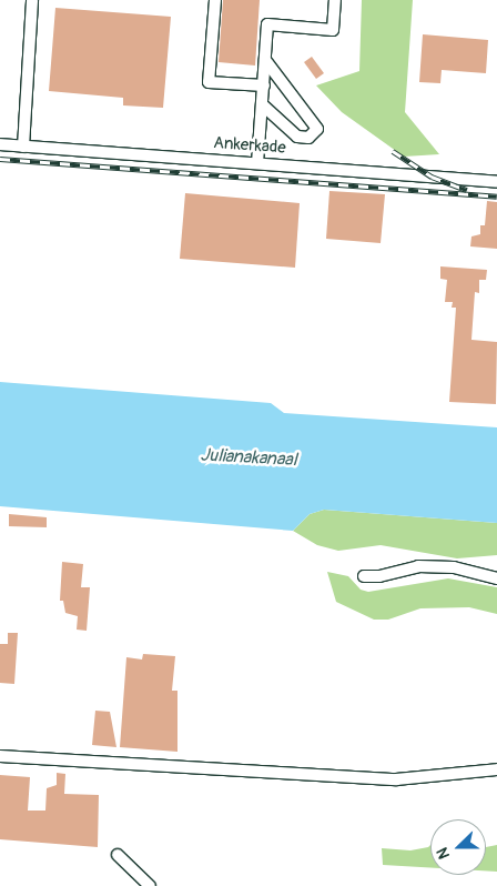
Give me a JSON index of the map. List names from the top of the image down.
{
  "streets": {
    "street": ["Ankerkade"]
  },
  "water": ["Julianakanaal"],
  "north": "left"
}
